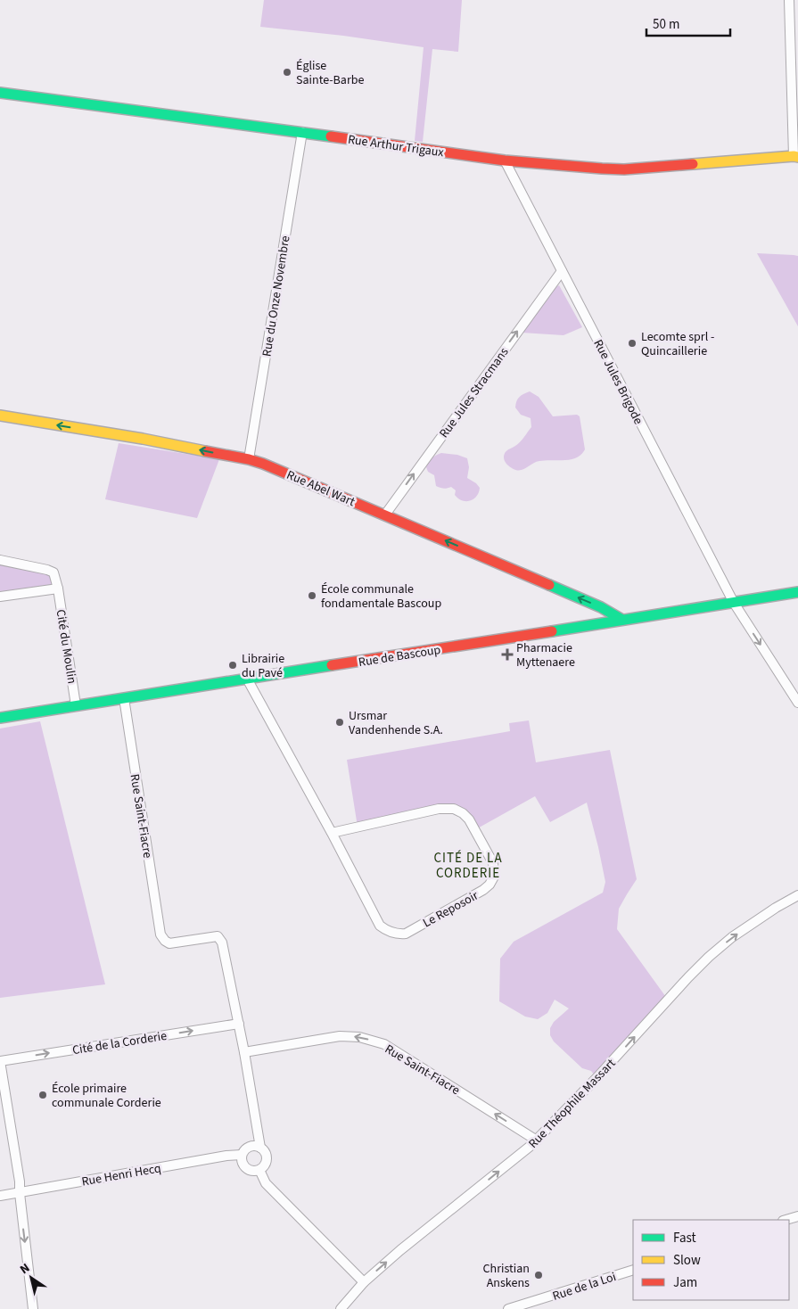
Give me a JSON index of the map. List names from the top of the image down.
{
  "streets": {
    "street": [
      "Rue Arthur Trigaux",
      "Rue du Onze Novembre",
      "Rue Jules Brigode",
      "Rue Jules Stracmans",
      "Rue Abel Wart",
      "Cité du Moulin",
      "Rue de Bascoup",
      "Rue Saint-Fiacre",
      "Le Reposoir",
      "Cité de la Corderie",
      "Rue Théophile Massart",
      "Rue Henri Hecq",
      "Rue de la Loi"
    ]
  },
  "crossings": [
    ["Rue Arthur Trigaux", "Rue du Onze Novembre"],
    ["Rue Arthur Trigaux", "Rue Jules Brigode"],
    ["Rue du Onze Novembre", "Rue Abel Wart"],
    ["Rue Jules Brigode", "Rue Jules Stracmans"],
    ["Rue Jules Brigode", "Rue de Bascoup"],
    ["Rue Jules Stracmans", "Rue Abel Wart"],
    ["Rue Abel Wart", "Rue de Bascoup"],
    ["Cité du Moulin", "Rue de Bascoup"],
    ["Rue de Bascoup", "Rue Saint-Fiacre"],
    ["Rue de Bascoup", "Le Reposoir"],
    ["Rue Saint-Fiacre", "Cité de la Corderie"],
    ["Rue Saint-Fiacre", "Rue Théophile Massart"],
    ["Rue Saint-Fiacre", "Rue Henri Hecq"],
    ["Cité de la Corderie", "Rue Henri Hecq"]
  ],
  "one_way": [
    "Rue Jules Stracmans",
    "Rue Abel Wart",
    "Rue Saint-Fiacre",
    "Rue Théophile Massart"
  ],
  "districts": ["CITÉ DE LA CORDERIE"],
  "places": {
    "other": [
      "Église Sainte-Barbe",
      "Lecomte sprl - Quincaillerie",
      "École communale fondamentale Bascoup",
      "Librairie du Pavé",
      "Ursmar Vandenhende S.A.",
      "École primaire communale Corderie",
      "Christian Anskens"
    ],
    "health": ["Pharmacie Myttenaere"]
  },
  "legend": ["Fast", "Slow", "Jam"],
  "scale_bar": "50 m",
  "north": "top left"
}
